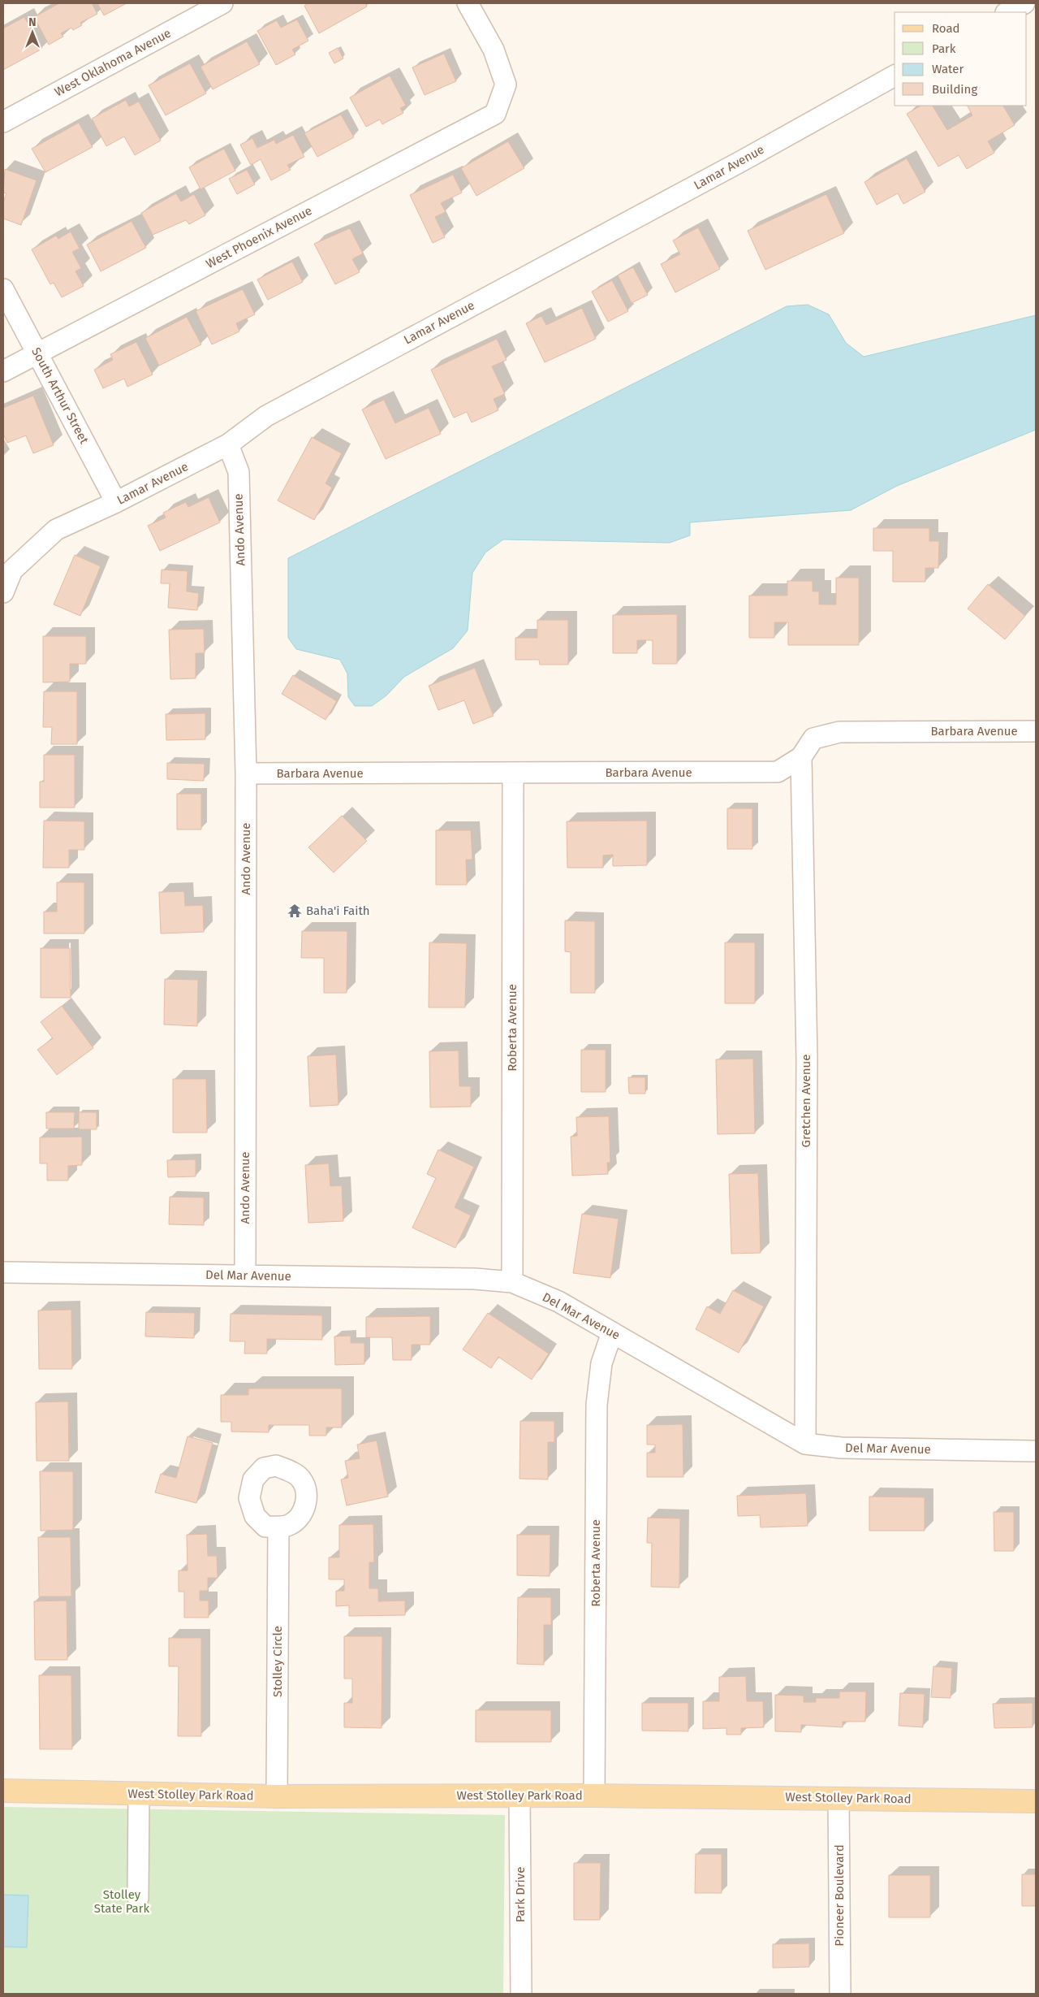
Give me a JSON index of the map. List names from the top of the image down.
{
  "streets": {
    "main road": ["West Stolley Park Road"],
    "street": [
      "West Oklahoma Avenue",
      "Lamar Avenue",
      "West Phoenix Avenue",
      "South Arthur Street",
      "Ando Avenue",
      "Barbara Avenue",
      "Roberta Avenue",
      "Gretchen Avenue",
      "Del Mar Avenue",
      "Stolley Circle",
      "Park Drive",
      "Pioneer Boulevard"
    ]
  },
  "crossings": [
    ["Lamar Avenue", "South Arthur Street"],
    ["Lamar Avenue", "Ando Avenue"],
    ["West Phoenix Avenue", "South Arthur Street"],
    ["Ando Avenue", "Barbara Avenue"],
    ["Ando Avenue", "Del Mar Avenue"],
    ["Barbara Avenue", "Roberta Avenue"],
    ["Barbara Avenue", "Gretchen Avenue"],
    ["Roberta Avenue", "Del Mar Avenue"],
    ["Roberta Avenue", "West Stolley Park Road"],
    ["Gretchen Avenue", "Del Mar Avenue"],
    ["Stolley Circle", "West Stolley Park Road"],
    ["West Stolley Park Road", "Park Drive"],
    ["West Stolley Park Road", "Pioneer Boulevard"]
  ],
  "parks": ["Stolley State Park"],
  "places": {
    "temple": ["Baha'i Faith"]
  },
  "legend": [
    "Road",
    "Park",
    "Water",
    "Building"
  ],
  "north": "top"
}
